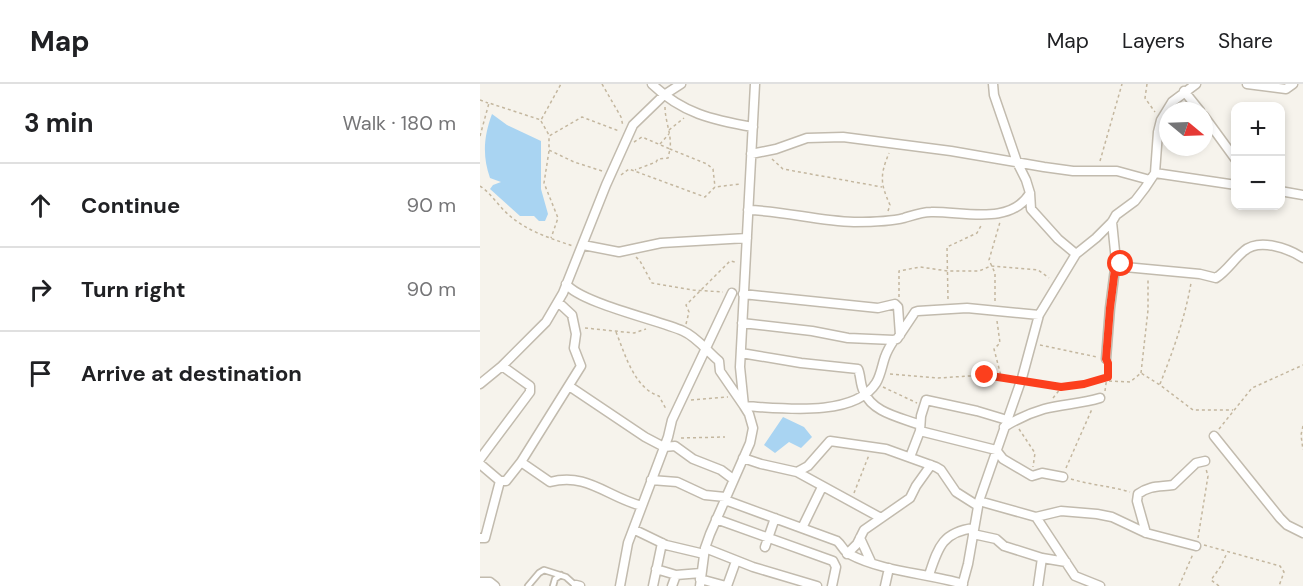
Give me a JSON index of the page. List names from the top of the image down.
{
  "north": "right",
  "page": {
    "header": "Map",
    "nav": ["Map", "Layers", "Share"],
    "heading": ["3 min", "Walk · 180 m"],
    "map_buttons": ["+", "−"],
    "list": [
      ["Continue", "90 m"],
      ["Turn right", "90 m"],
      "Arrive at destination"
    ]
  }
}
